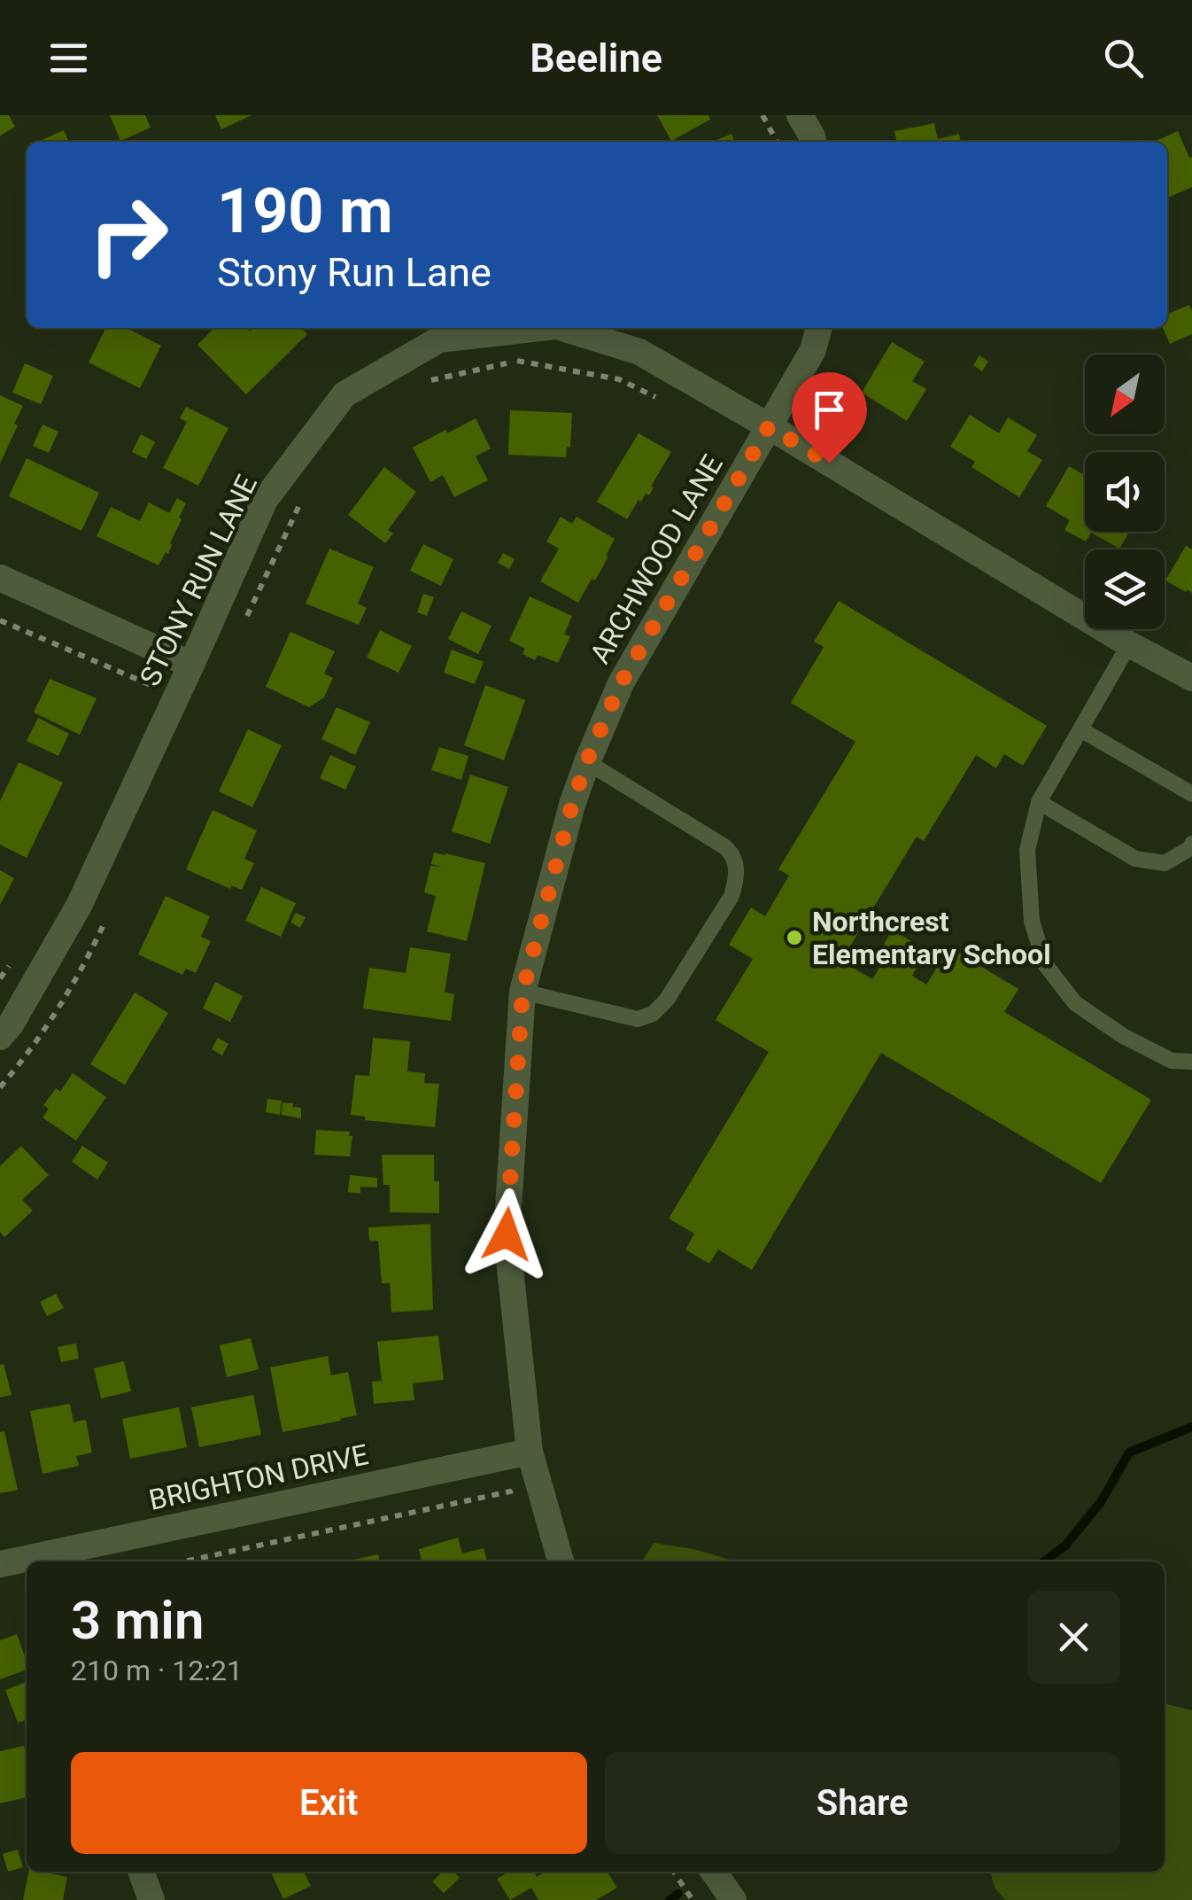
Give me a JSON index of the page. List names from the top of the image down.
{
  "streets": {
    "street": ["ARCHWOOD LANE", "STONY RUN LANE", "BRIGHTON DRIVE"]
  },
  "crossings": [
    ["ARCHWOOD LANE", "STONY RUN LANE"],
    ["ARCHWOOD LANE", "BRIGHTON DRIVE"]
  ],
  "places": ["Northcrest Elementary School"],
  "north": "bottom left",
  "page": {
    "header": "Beeline",
    "turn": ["190 m", "Stony Run Lane"],
    "heading": ["3 min", "210 m · 12:21"],
    "buttons": ["Exit", "Share"]
  }
}
